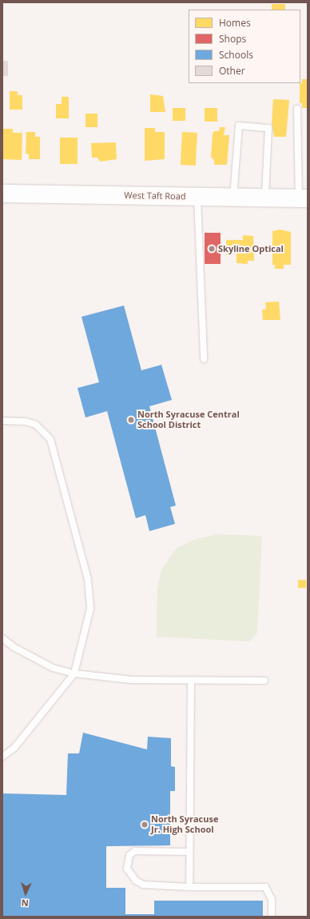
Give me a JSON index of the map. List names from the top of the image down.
{
  "streets": {
    "main road": ["West Taft Road"]
  },
  "places": ["Skyline Optical", "North Syracuse Central School District", "North Syracuse Jr. High School"],
  "legend": [
    "Homes",
    "Shops",
    "Schools",
    "Other"
  ],
  "north": "bottom"
}
